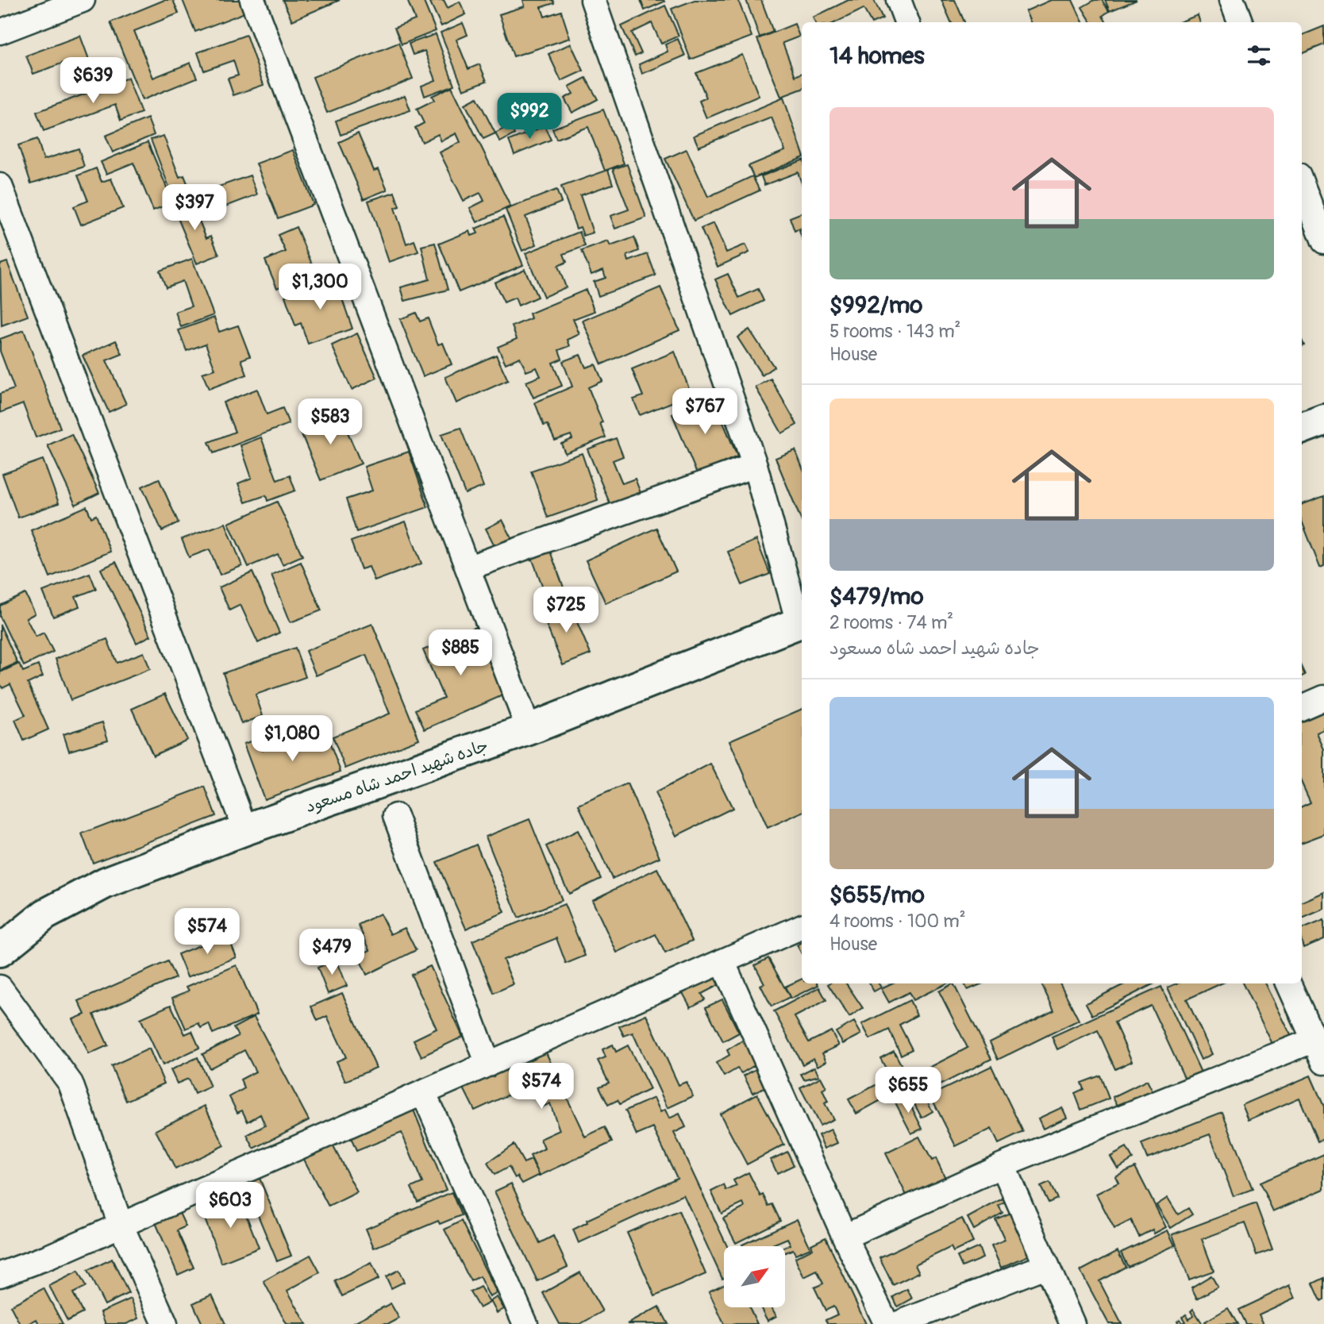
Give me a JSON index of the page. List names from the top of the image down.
{
  "streets": {
    "main road": ["جاده شهيد احمد شاه مسعود"]
  },
  "north": "top right",
  "page": {
    "heading": "14 homes",
    "price": [
      "$639",
      "$992",
      "$397",
      "$1,300",
      "$767",
      "$583",
      "$725",
      "$885",
      "$1,080",
      "$574",
      "$479",
      "$574",
      "$655",
      "$603"
    ],
    "list": [
      {
        "name": "$992/mo",
        "note": "5 rooms · 143 m² · House"
      },
      {
        "name": "$479/mo",
        "note": "2 rooms · 74 m² · جاده شهيد احمد شاه مسعود"
      },
      {
        "name": "$655/mo",
        "note": "4 rooms · 100 m² · House"
      }
    ]
  }
}
